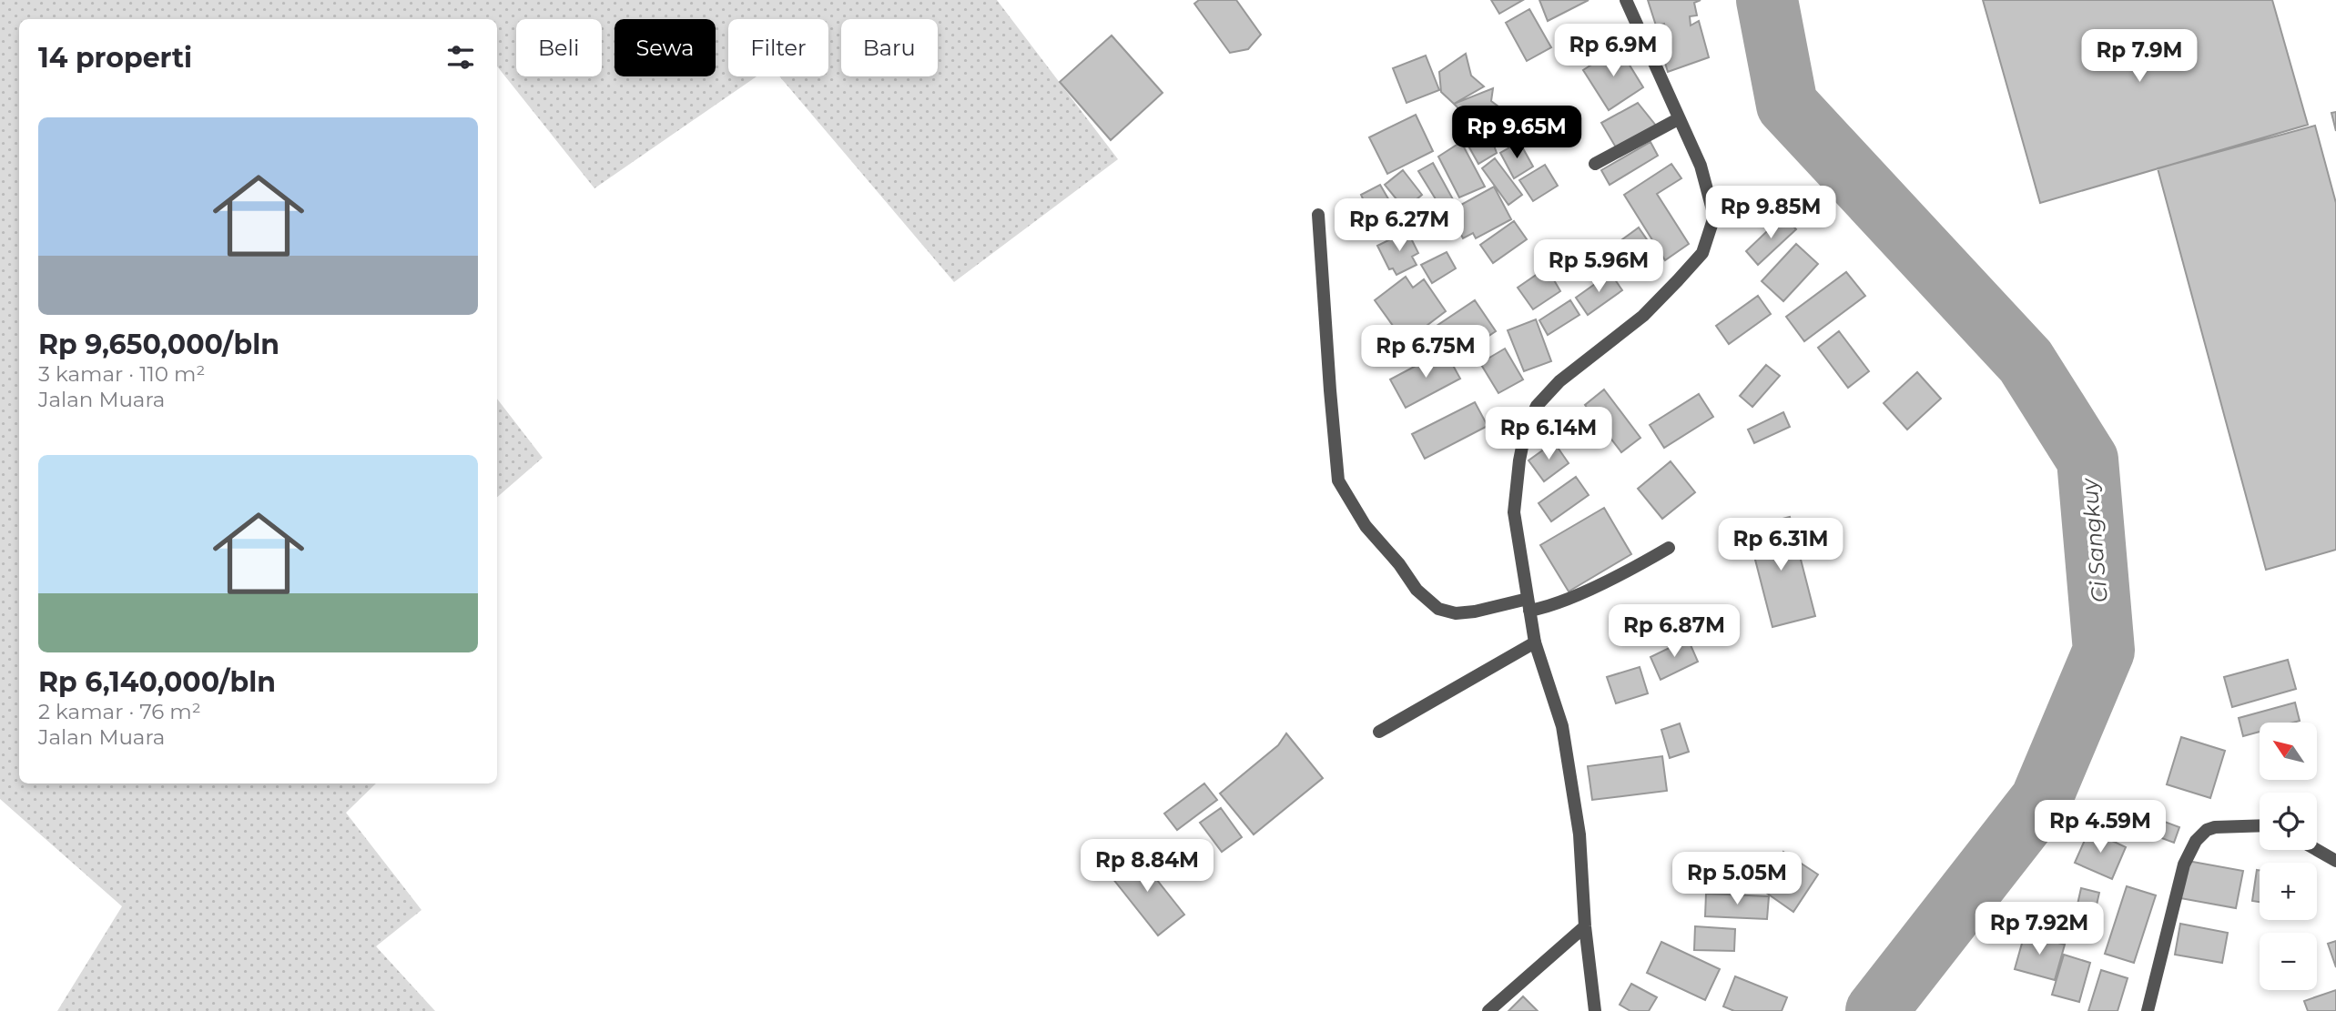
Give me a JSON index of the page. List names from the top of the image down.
{
  "water": ["Ci Sangkuy"],
  "north": "top left",
  "page": {
    "chip": [
      "Beli",
      "Sewa",
      "Filter",
      "Baru"
    ],
    "heading": "14 properti",
    "price": [
      "Rp 6.9M",
      "Rp 7.9M",
      "Rp 9.65M",
      "Rp 9.85M",
      "Rp 6.27M",
      "Rp 5.96M",
      "Rp 6.75M",
      "Rp 6.14M",
      "Rp 6.31M",
      "Rp 6.87M",
      "Rp 4.59M",
      "Rp 8.84M",
      "Rp 5.05M",
      "Rp 7.92M"
    ],
    "list": [
      {
        "name": "Rp 9,650,000/bln",
        "note": "3 kamar · 110 m² · Jalan Muara"
      },
      {
        "name": "Rp 6,140,000/bln",
        "note": "2 kamar · 76 m² · Jalan Muara"
      }
    ],
    "map_buttons": ["+", "−"]
  }
}
